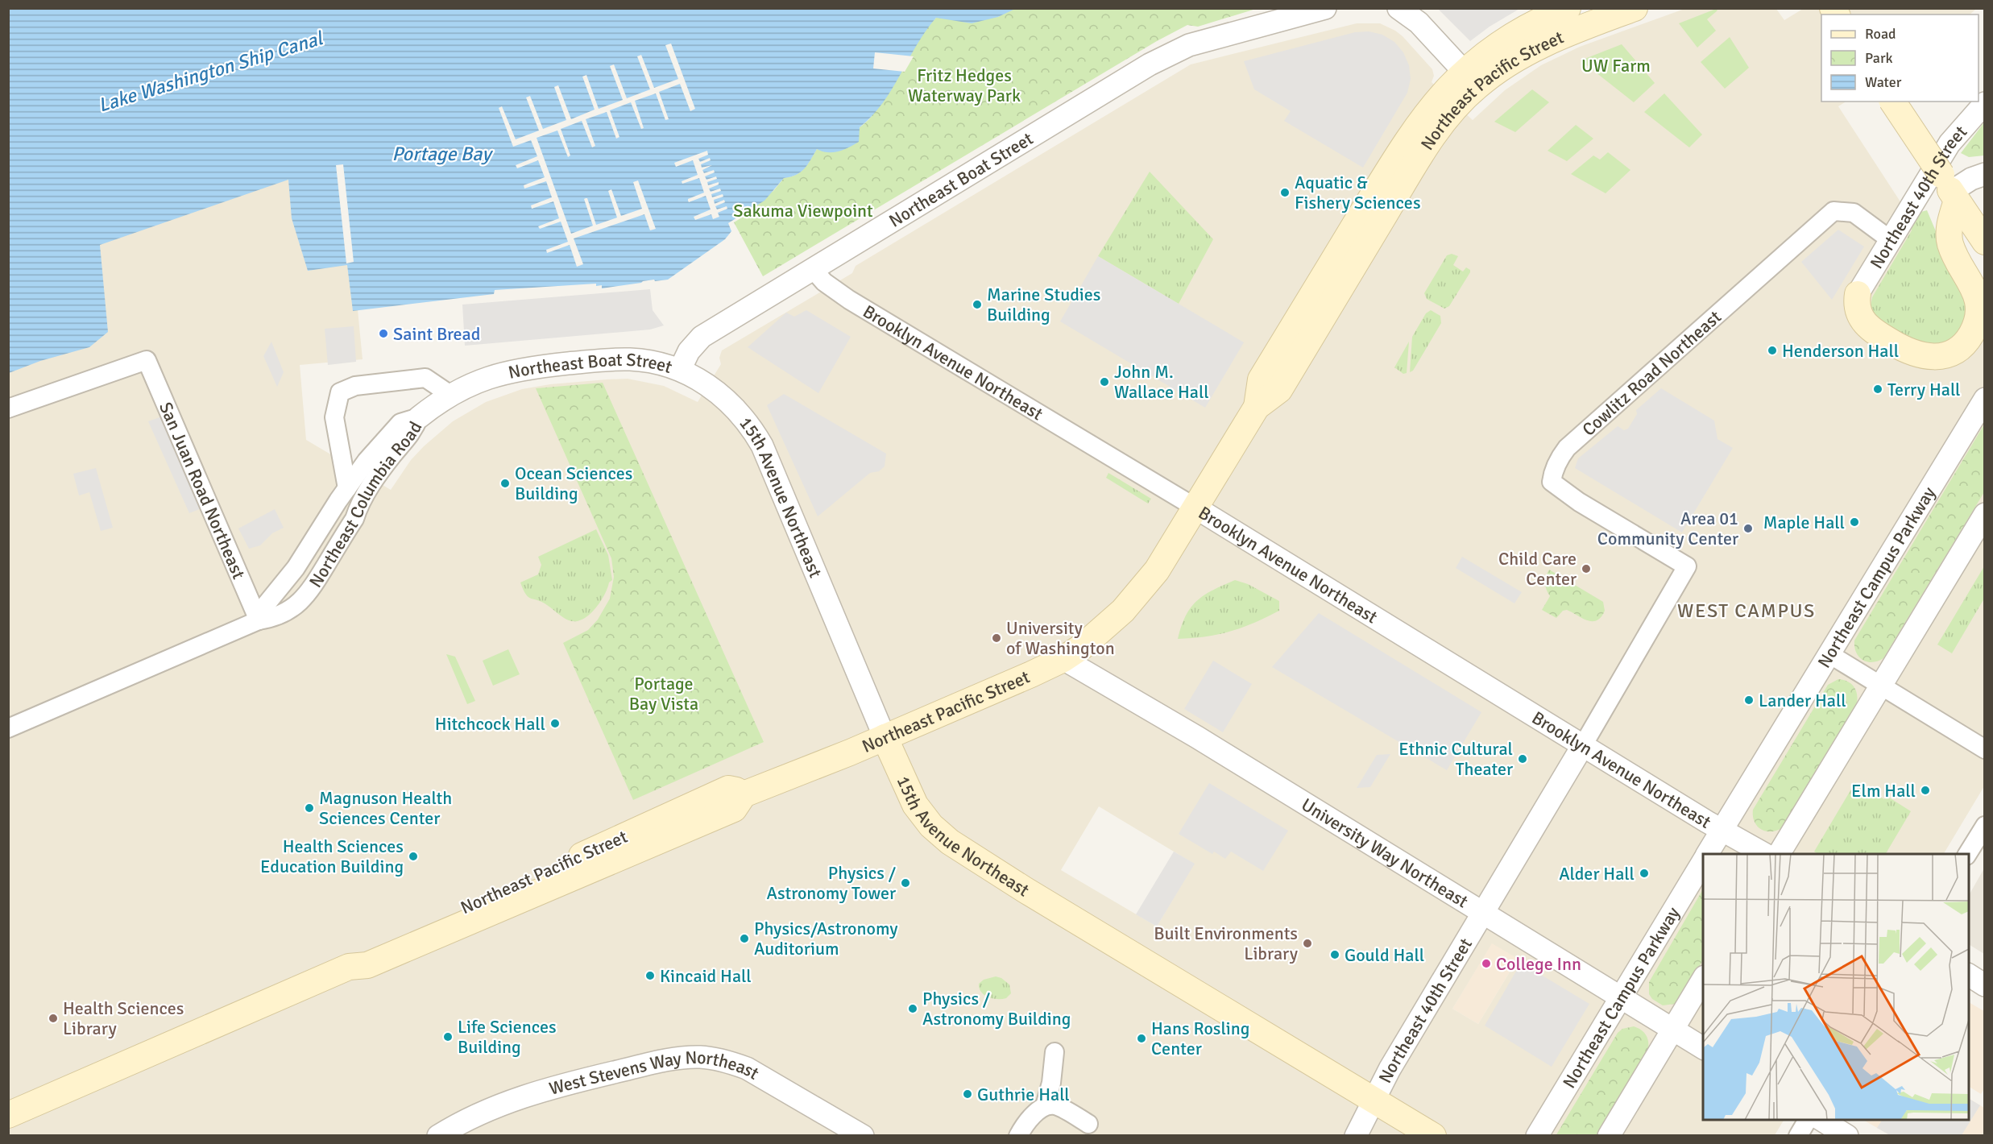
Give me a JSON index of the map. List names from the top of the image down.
{
  "streets": {
    "main road": ["Northeast Pacific Street", "15th Avenue Northeast"],
    "street": [
      "Northeast Boat Street",
      "Northeast 40th Street",
      "Brooklyn Avenue Northeast",
      "Cowlitz Road Northeast",
      "San Juan Road Northeast",
      "Northeast Columbia Road",
      "Northeast Campus Parkway",
      "University Way Northeast",
      "West Stevens Way Northeast"
    ]
  },
  "crossings": [
    ["Northeast Pacific Street", "Brooklyn Avenue Northeast"],
    ["Northeast Pacific Street", "15th Avenue Northeast"],
    ["Northeast Pacific Street", "University Way Northeast"],
    ["Northeast Boat Street", "Brooklyn Avenue Northeast"],
    ["Northeast Boat Street", "15th Avenue Northeast"],
    ["Northeast Boat Street", "Northeast Columbia Road"],
    ["Northeast 40th Street", "Brooklyn Avenue Northeast"],
    ["Northeast 40th Street", "Cowlitz Road Northeast"],
    ["Northeast 40th Street", "15th Avenue Northeast"],
    ["Northeast 40th Street", "University Way Northeast"],
    ["Brooklyn Avenue Northeast", "Cowlitz Road Northeast"],
    ["Brooklyn Avenue Northeast", "Northeast Campus Parkway"],
    ["San Juan Road Northeast", "Northeast Columbia Road"],
    ["Northeast Campus Parkway", "University Way Northeast"]
  ],
  "districts": ["WEST CAMPUS"],
  "water": ["Lake Washington Ship Canal", "Portage Bay"],
  "parks": [
    "UW Farm",
    "Fritz Hedges Waterway Park",
    "Sakuma Viewpoint",
    "Portage Bay Vista"
  ],
  "places": [
    "Aquatic & Fishery Sciences",
    "Marine Studies Building",
    "Saint Bread",
    "Henderson Hall",
    "John M. Wallace Hall",
    "Terry Hall",
    "Ocean Sciences Building",
    "Maple Hall",
    "Area 01 Community Center",
    "Child Care Center",
    "University of Washington",
    "Lander Hall",
    "Hitchcock Hall",
    "Ethnic Cultural Theater",
    "Elm Hall",
    "Magnuson Health Sciences Center",
    "Health Sciences Education Building",
    "Alder Hall",
    "Physics / Astronomy Tower",
    "Physics/Astronomy Auditorium",
    "Built Environments Library",
    "Gould Hall",
    "College Inn",
    "Kincaid Hall",
    "Physics / Astronomy Building",
    "Health Sciences Library",
    "Life Sciences Building",
    "Hans Rosling Center",
    "Guthrie Hall"
  ],
  "legend": ["Road", "Park", "Water"]
}
